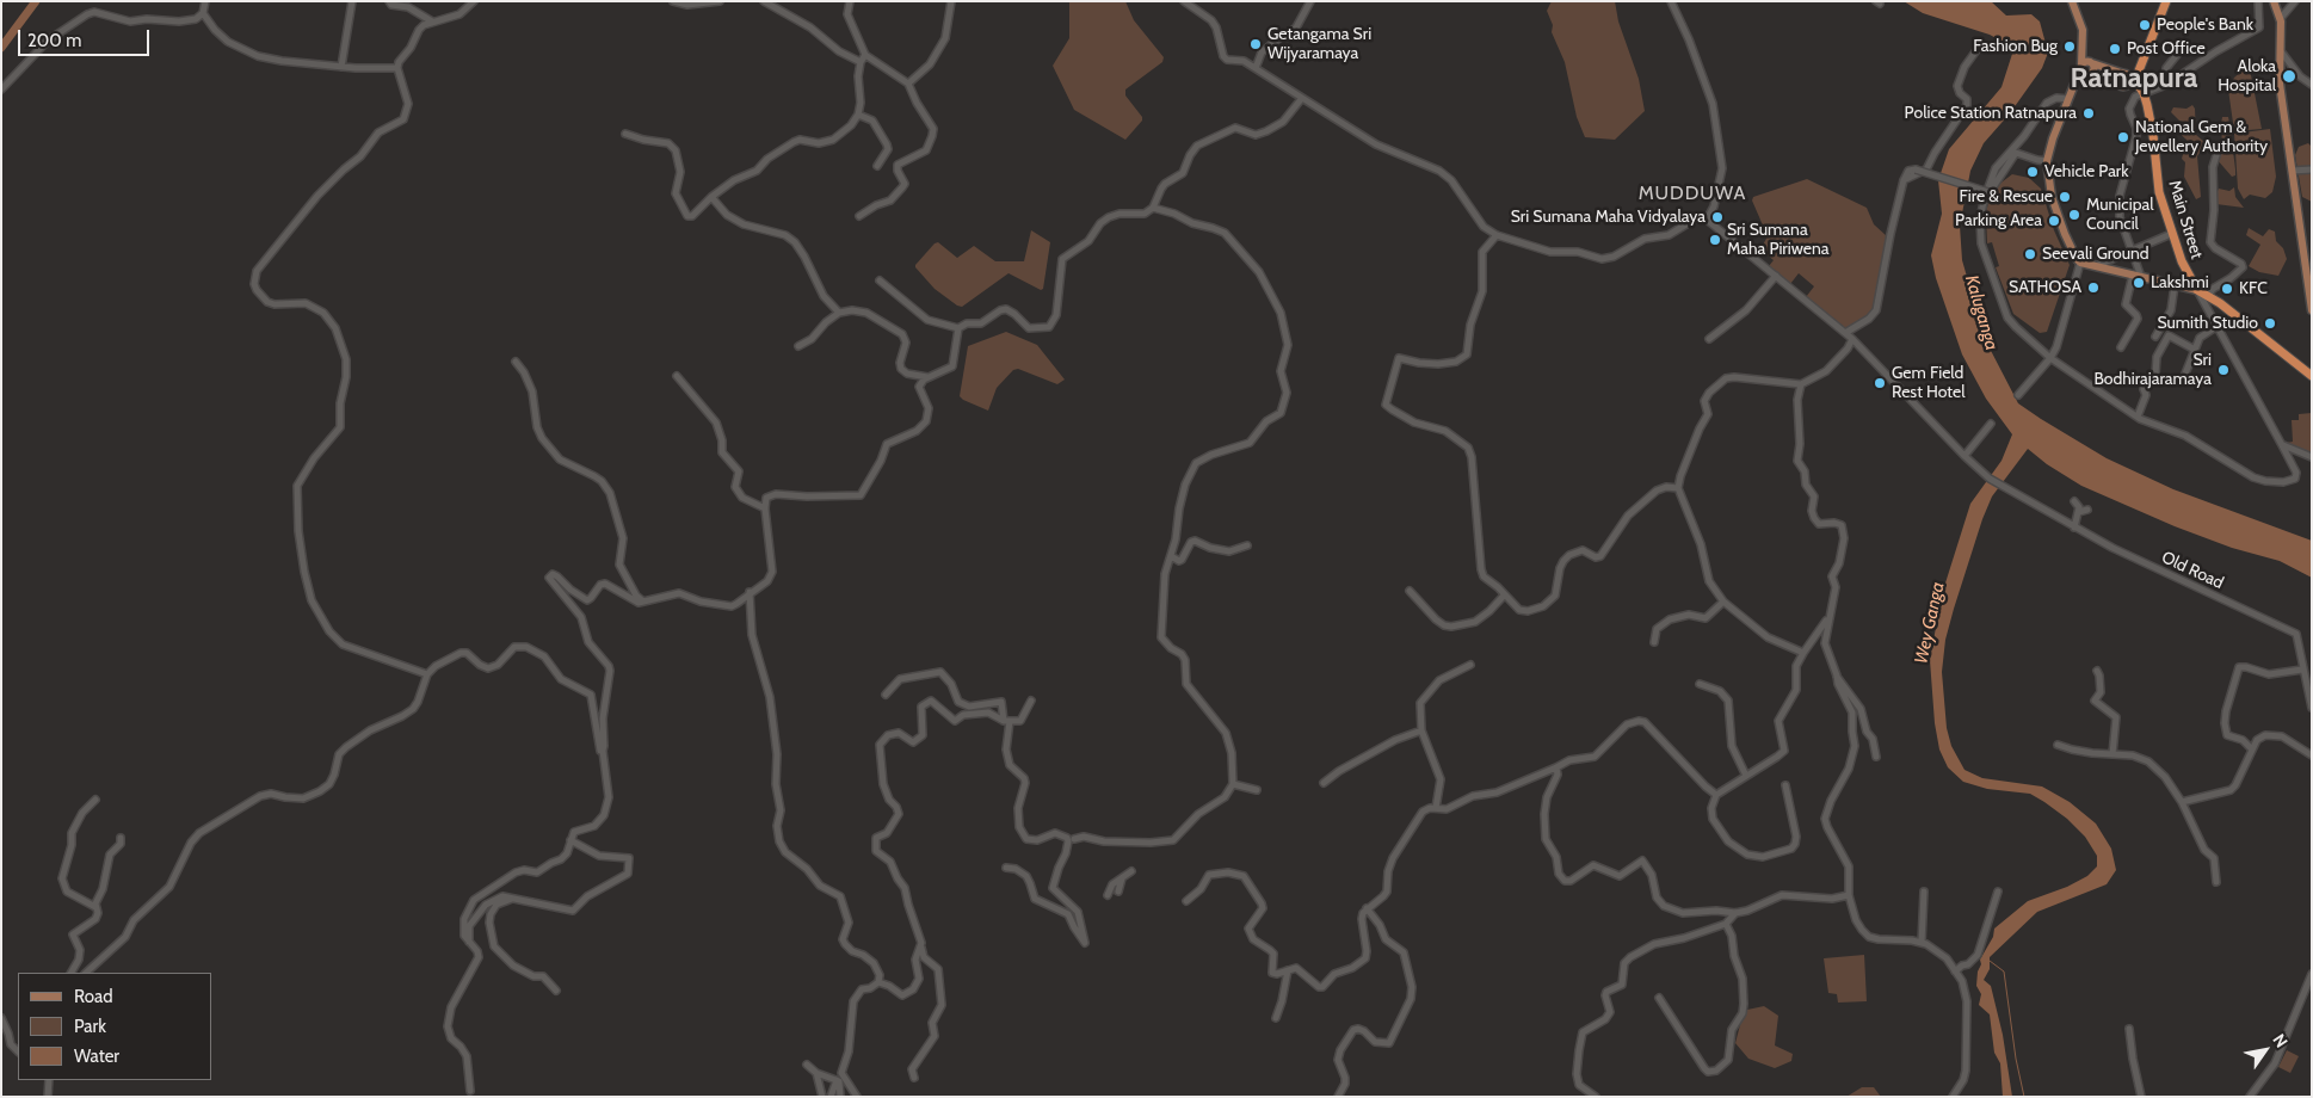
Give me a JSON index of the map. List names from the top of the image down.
{
  "streets": {
    "highway": ["Main Street"],
    "street": ["Old Road"]
  },
  "districts": ["Ratnapura", "MUDDUWA"],
  "water": ["Kaluganga", "Wey Ganga"],
  "places": [
    "People's Bank",
    "Getangama Sri Wijyaramaya",
    "Fashion Bug",
    "Post Office",
    "Aloka Hospital",
    "Police Station Ratnapura",
    "National Gem & Jewellery Authority",
    "Vehicle Park",
    "Fire & Rescue",
    "Municipal Council",
    "Sri Sumana Maha Vidyalaya",
    "Parking Area",
    "Sri Sumana Maha Piriwena",
    "Seevali Ground",
    "Lakshmi",
    "SATHOSA",
    "KFC",
    "Sumith Studio",
    "Sri Bodhirajaramaya",
    "Gem Field Rest Hotel"
  ],
  "legend": ["Road", "Park", "Water"],
  "scale_bar": "200 m",
  "north": "top right"
}
